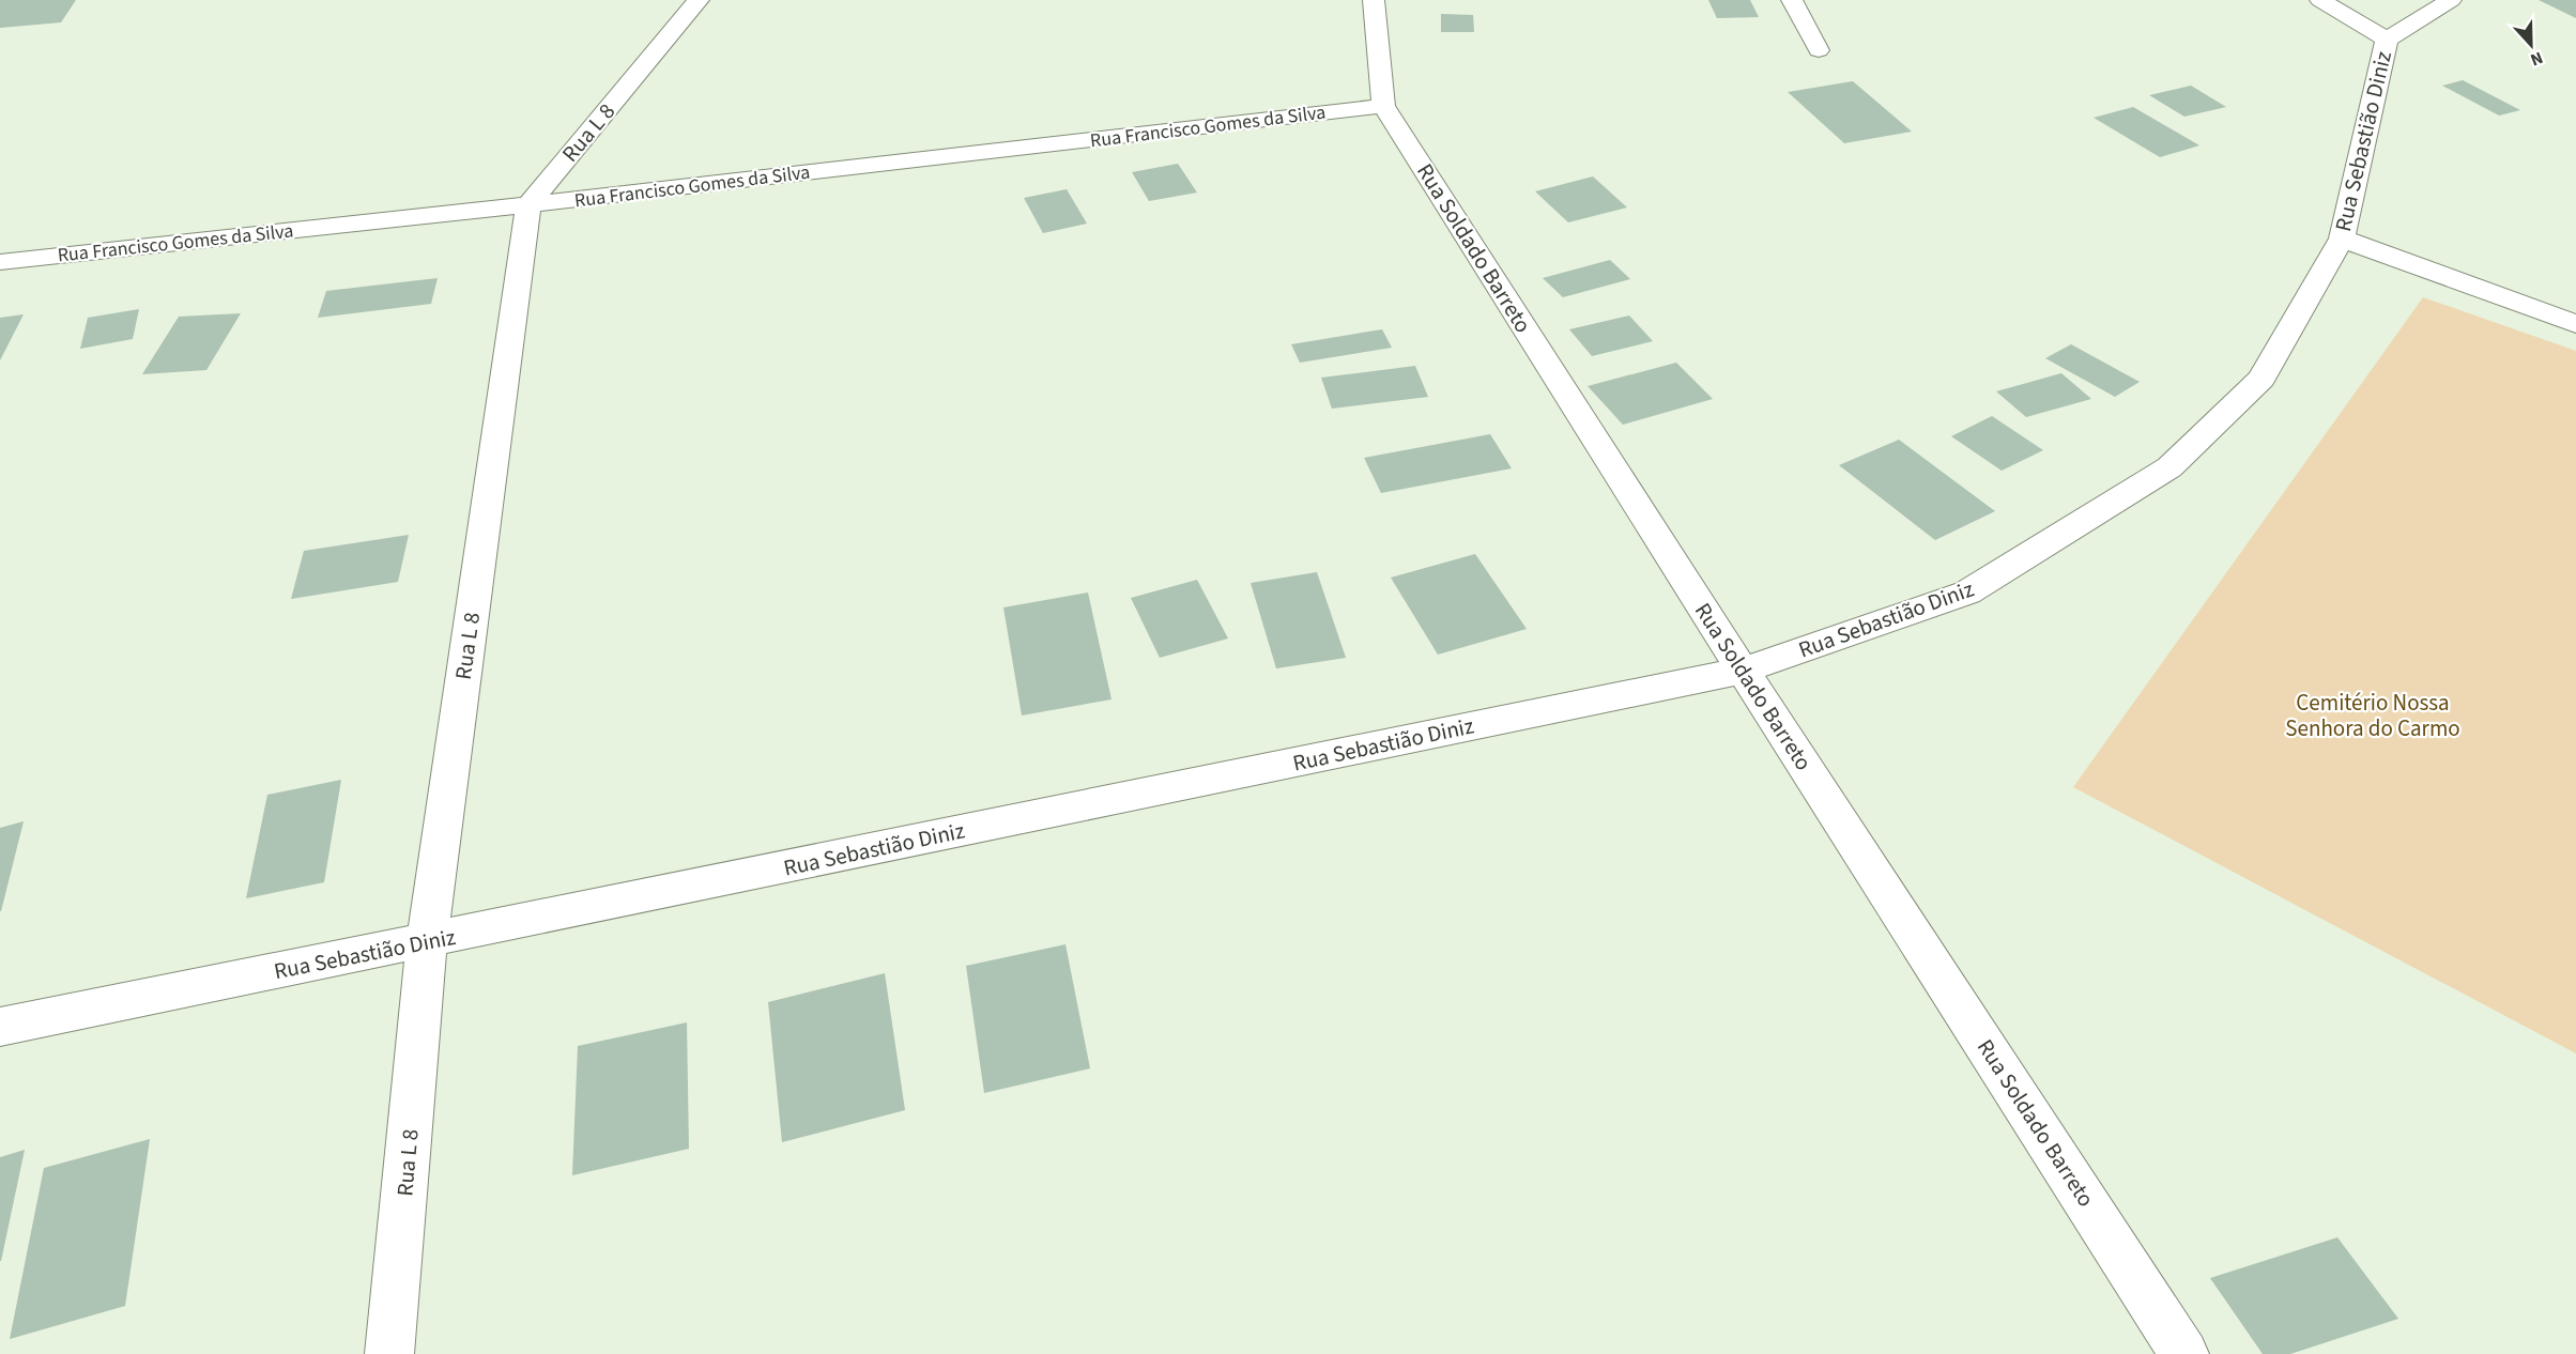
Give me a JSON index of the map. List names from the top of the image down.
{
  "streets": {
    "street": [
      "Rua Francisco Gomes da Silva",
      "Rua L 8",
      "Rua Sebastião Diniz",
      "Rua Soldado Barreto"
    ]
  },
  "crossings": [
    ["Rua Francisco Gomes da Silva", "Rua L 8"],
    ["Rua Francisco Gomes da Silva", "Rua Soldado Barreto"],
    ["Rua L 8", "Rua Sebastião Diniz"],
    ["Rua Sebastião Diniz", "Rua Soldado Barreto"]
  ],
  "parks": ["Cemitério Nossa Senhora do Carmo"],
  "north": "bottom"
}
